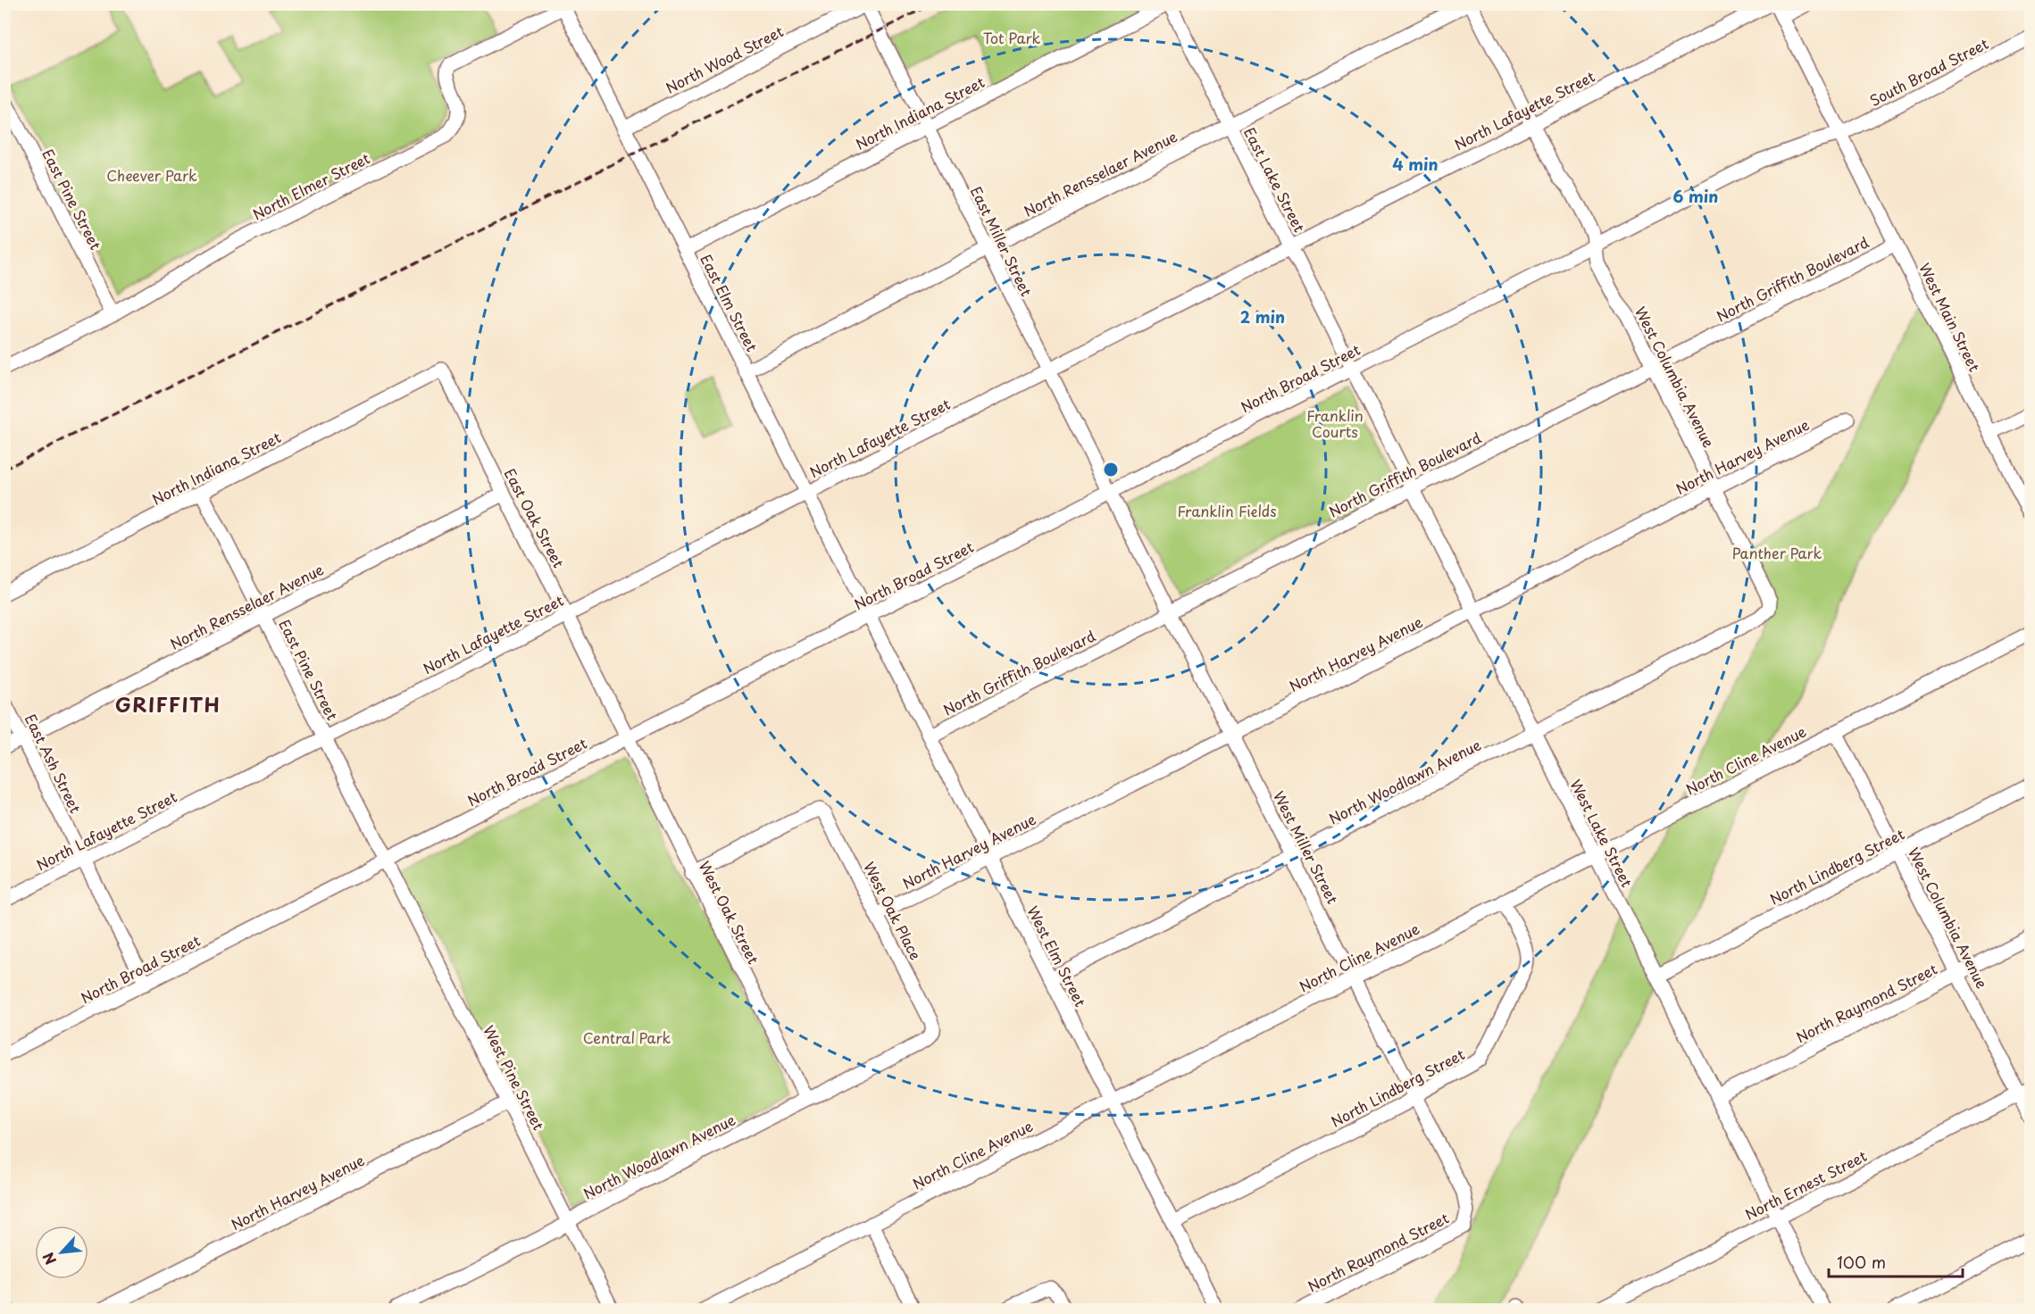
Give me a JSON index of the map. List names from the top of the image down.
{
  "streets": {
    "street": [
      "North Wood Street",
      "South Broad Street",
      "North Lafayette Street",
      "North Indiana Street",
      "North Rensselaer Avenue",
      "East Lake Street",
      "North Elmer Street",
      "East Pine Street",
      "East Miller Street",
      "North Griffith Boulevard",
      "East Elm Street",
      "West Main Street",
      "West Columbia Avenue",
      "North Broad Street",
      "North Harvey Avenue",
      "East Oak Street",
      "North Cline Avenue",
      "East Ash Street",
      "North Woodlawn Avenue",
      "West Lake Street",
      "West Miller Street",
      "North Lindberg Street",
      "West Oak Place",
      "West Oak Street",
      "West Elm Street",
      "North Raymond Street",
      "West Pine Street",
      "North Ernest Street"
    ]
  },
  "crossings": [
    ["North Wood Street", "East Miller Street"],
    ["North Wood Street", "East Elm Street"],
    ["South Broad Street", "West Main Street"],
    ["South Broad Street", "North Broad Street"],
    ["North Lafayette Street", "East Lake Street"],
    ["North Lafayette Street", "East Pine Street"],
    ["North Lafayette Street", "East Miller Street"],
    ["North Lafayette Street", "East Elm Street"],
    ["North Lafayette Street", "West Columbia Avenue"],
    ["North Lafayette Street", "East Oak Street"],
    ["North Lafayette Street", "East Ash Street"],
    ["North Indiana Street", "East Lake Street"],
    ["North Indiana Street", "East Pine Street"],
    ["North Indiana Street", "East Miller Street"],
    ["North Indiana Street", "East Elm Street"],
    ["North Indiana Street", "East Oak Street"],
    ["North Rensselaer Avenue", "East Lake Street"],
    ["North Rensselaer Avenue", "East Pine Street"],
    ["North Rensselaer Avenue", "East Miller Street"],
    ["North Rensselaer Avenue", "East Elm Street"],
    ["North Rensselaer Avenue", "West Columbia Avenue"],
    ["North Rensselaer Avenue", "East Oak Street"],
    ["North Rensselaer Avenue", "East Ash Street"],
    ["East Lake Street", "North Broad Street"],
    ["East Lake Street", "West Lake Street"],
    ["North Elmer Street", "East Pine Street"],
    ["North Elmer Street", "East Elm Street"],
    ["East Pine Street", "North Broad Street"],
    ["East Pine Street", "West Pine Street"],
    ["East Miller Street", "North Broad Street"],
    ["East Miller Street", "West Miller Street"],
    ["North Griffith Boulevard", "West Main Street"],
    ["North Griffith Boulevard", "West Columbia Avenue"],
    ["North Griffith Boulevard", "West Lake Street"],
    ["North Griffith Boulevard", "West Miller Street"],
    ["North Griffith Boulevard", "West Elm Street"],
    ["East Elm Street", "North Broad Street"],
    ["East Elm Street", "West Elm Street"],
    ["West Main Street", "North Broad Street"],
    ["West Columbia Avenue", "North Broad Street"],
    ["West Columbia Avenue", "North Harvey Avenue"],
    ["West Columbia Avenue", "North Cline Avenue"],
    ["West Columbia Avenue", "North Woodlawn Avenue"],
    ["West Columbia Avenue", "North Lindberg Street"],
    ["West Columbia Avenue", "North Raymond Street"],
    ["West Columbia Avenue", "North Ernest Street"],
    ["North Broad Street", "East Oak Street"],
    ["North Broad Street", "East Ash Street"],
    ["North Broad Street", "West Lake Street"],
    ["North Broad Street", "West Miller Street"],
    ["North Broad Street", "West Oak Street"],
    ["North Broad Street", "West Elm Street"],
    ["North Broad Street", "West Pine Street"],
    ["North Harvey Avenue", "West Lake Street"],
    ["North Harvey Avenue", "West Miller Street"],
    ["North Harvey Avenue", "West Oak Place"],
    ["North Harvey Avenue", "West Elm Street"],
    ["North Harvey Avenue", "West Pine Street"],
    ["East Oak Street", "West Oak Street"],
    ["North Cline Avenue", "West Lake Street"],
    ["North Cline Avenue", "West Miller Street"],
    ["North Cline Avenue", "North Lindberg Street"],
    ["North Cline Avenue", "West Elm Street"],
    ["North Woodlawn Avenue", "West Lake Street"],
    ["North Woodlawn Avenue", "West Miller Street"],
    ["North Woodlawn Avenue", "West Oak Place"],
    ["North Woodlawn Avenue", "West Oak Street"],
    ["North Woodlawn Avenue", "West Elm Street"],
    ["North Woodlawn Avenue", "West Pine Street"],
    ["West Lake Street", "North Lindberg Street"],
    ["West Lake Street", "North Raymond Street"],
    ["West Lake Street", "North Ernest Street"],
    ["West Miller Street", "North Lindberg Street"],
    ["West Miller Street", "North Raymond Street"],
    ["North Lindberg Street", "West Elm Street"],
    ["West Oak Place", "West Oak Street"]
  ],
  "districts": ["GRIFFITH"],
  "parks": [
    "Tot Park",
    "Cheever Park",
    "Franklin Courts",
    "Franklin Fields",
    "Panther Park",
    "Central Park"
  ],
  "scale_bar": "100 m",
  "north": "bottom left",
  "rings": ["4 min", "6 min", "2 min"]
}
